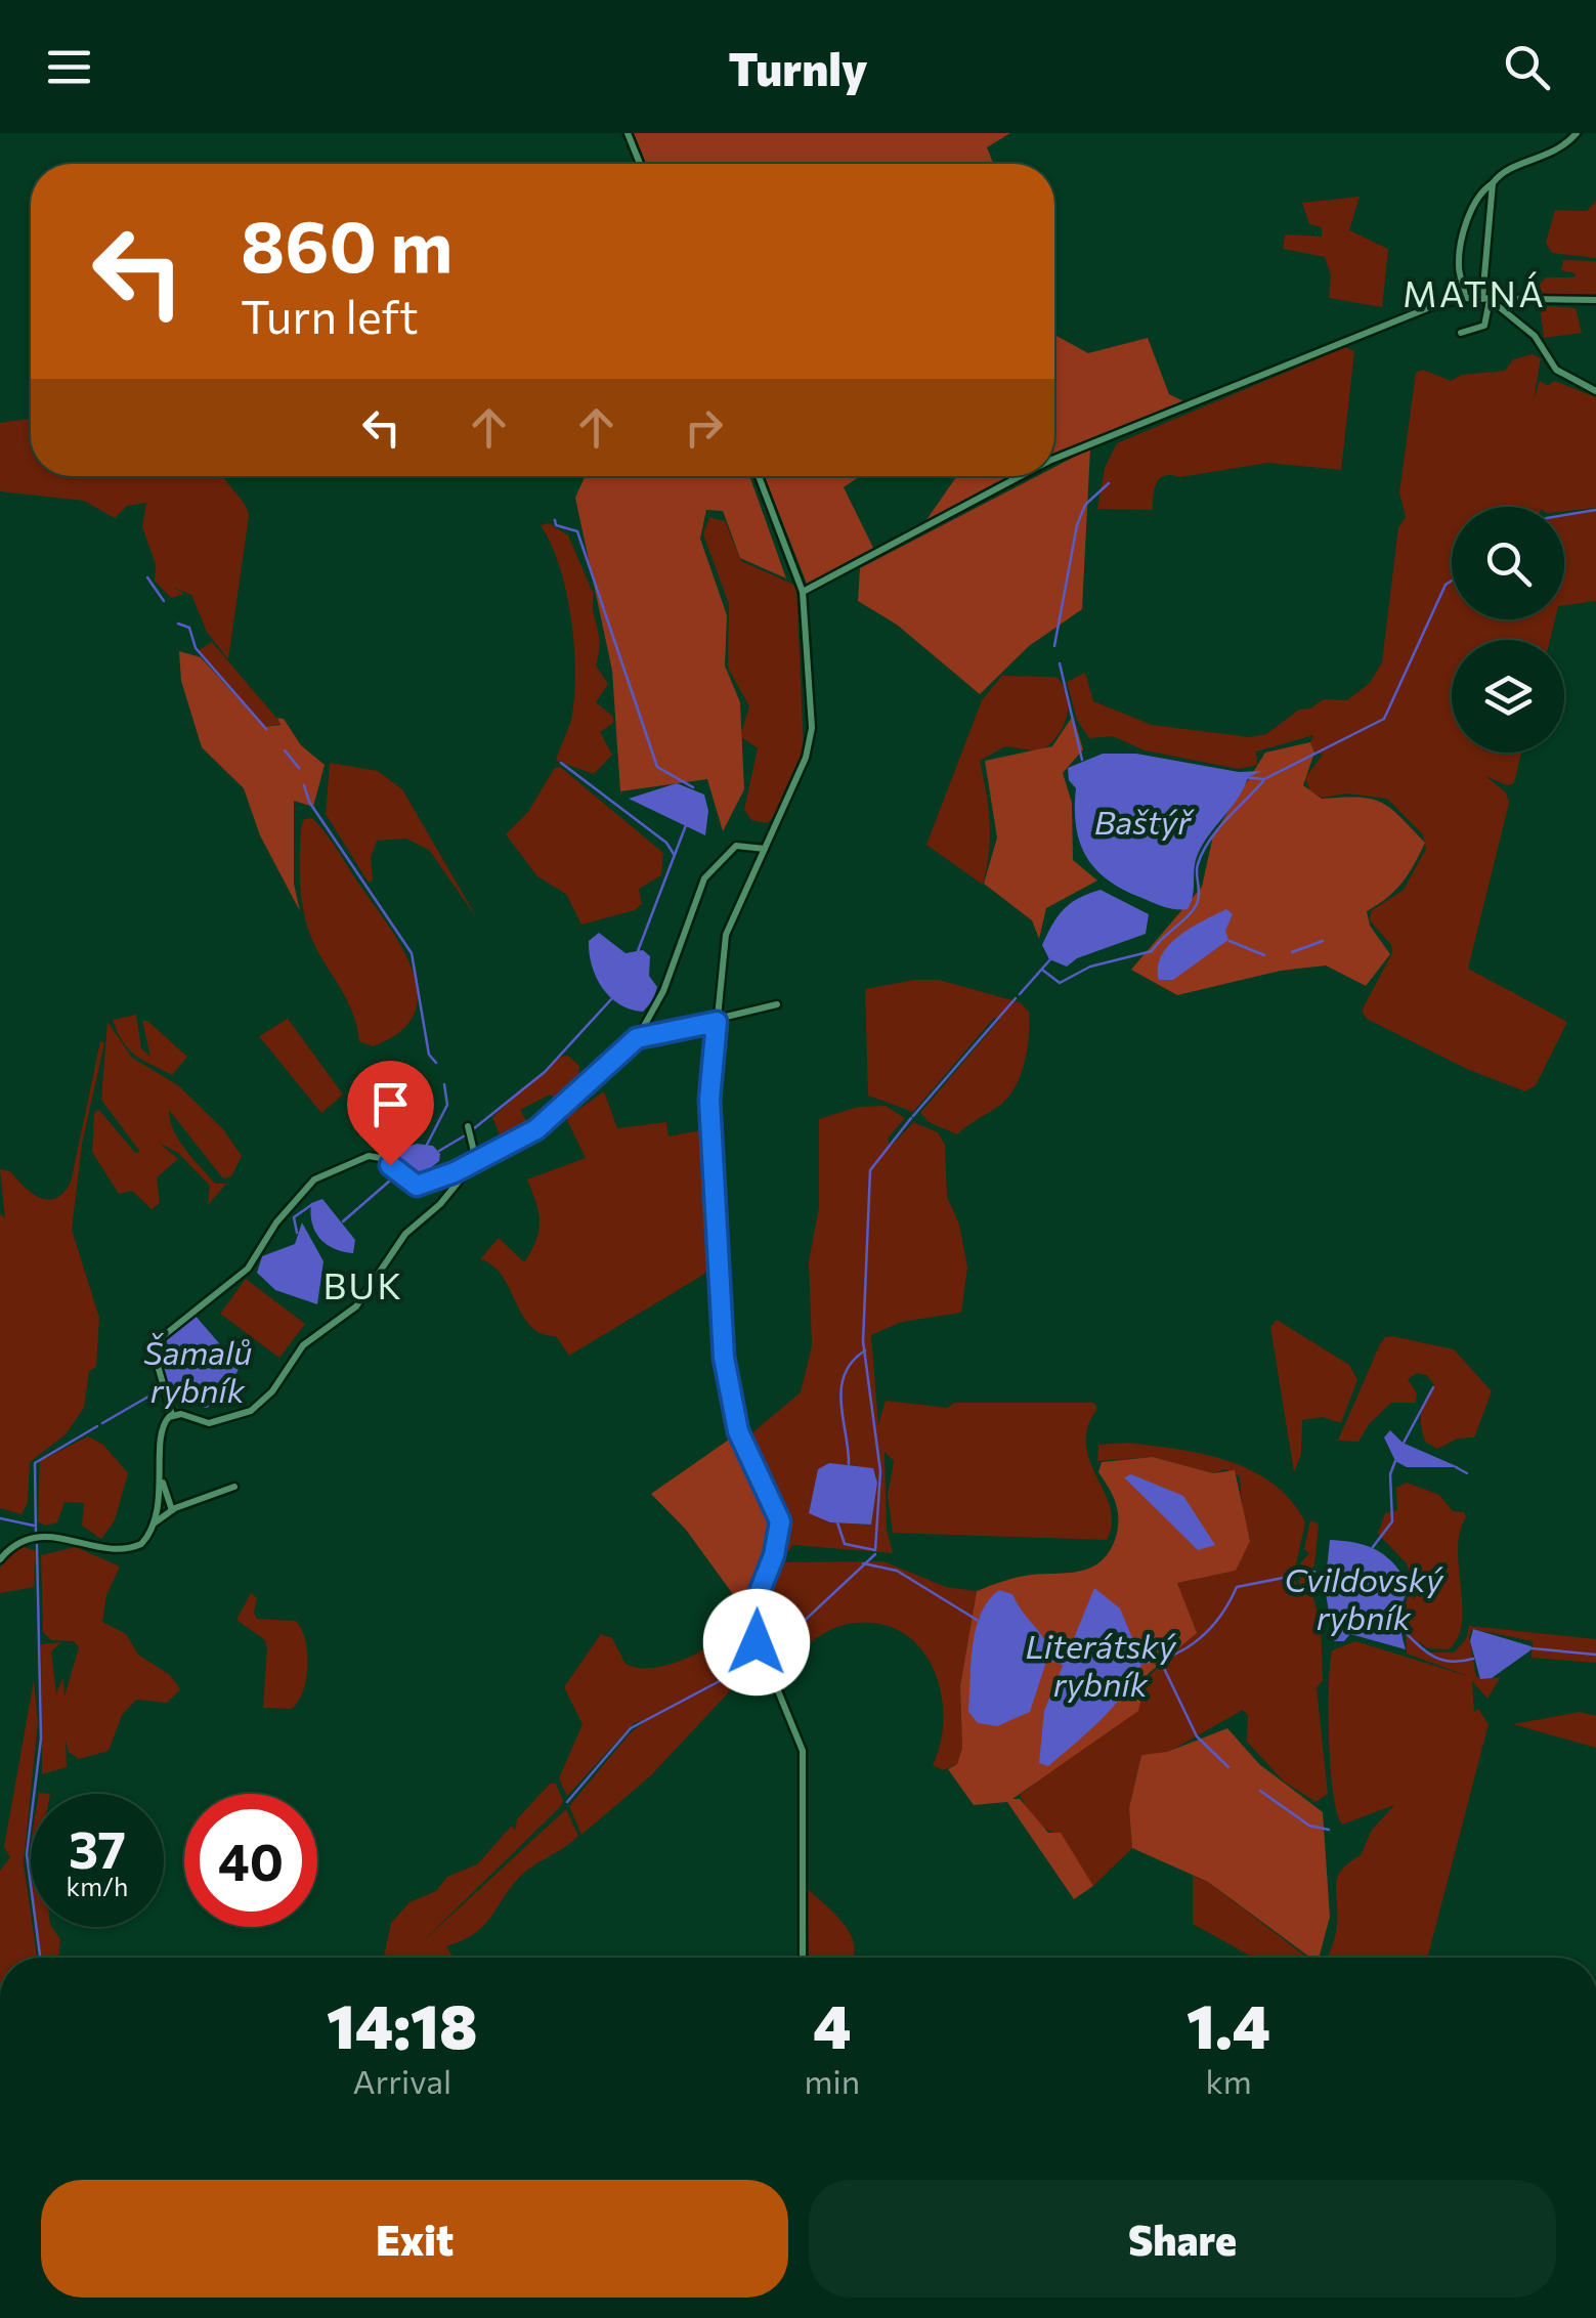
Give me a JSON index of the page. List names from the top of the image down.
{
  "districts": ["MATNÁ", "BUK"],
  "water": [
    "Baštýř",
    "Šamalů rybník",
    "Cvildovský rybník",
    "Literátský rybník"
  ],
  "page": {
    "header": "Turnly",
    "turn": ["860 m", "Turn left"],
    "speed": "37 km/h",
    "limit": "40",
    "eta": [
      "14:18",
      "Arrival",
      "4",
      "min",
      "1.4",
      "km"
    ],
    "buttons": ["Exit", "Share"]
  }
}
